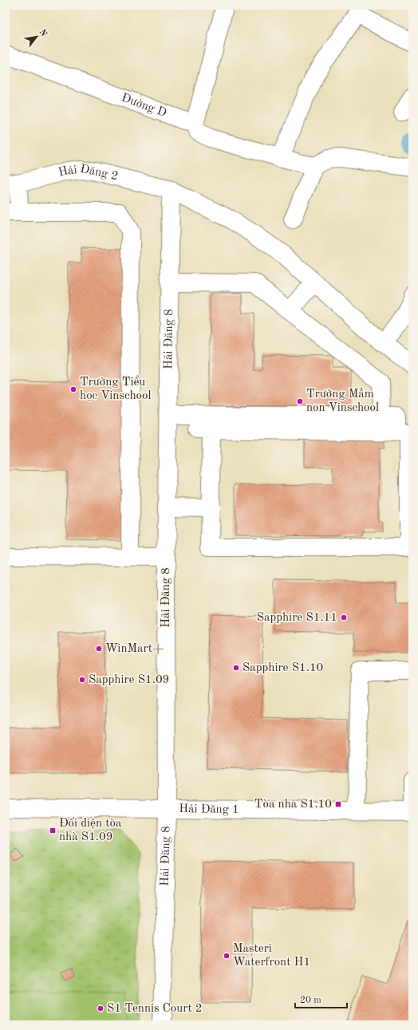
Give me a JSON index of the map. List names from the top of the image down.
{
  "streets": {
    "street": [
      "Đường D",
      "Hải Đăng 2",
      "Hải Đăng 8",
      "Hải Đăng 1"
    ]
  },
  "crossings": [
    ["Hải Đăng 2", "Hải Đăng 8"],
    ["Hải Đăng 8", "Hải Đăng 1"]
  ],
  "places": {
    "other": [
      "Trường Tiểu học Vinschool",
      "Trường Mầm non Vinschool",
      "Sapphire S1.11",
      "WinMart+",
      "Sapphire S1.10",
      "Sapphire S1.09",
      "Masteri Waterfront H1",
      "S1 Tennis Court 2"
    ],
    "transit": ["Tòa nhà S1.10", "Đối diện tòa nhà S1.09"]
  },
  "scale_bar": "20 m",
  "north": "top right"
}
